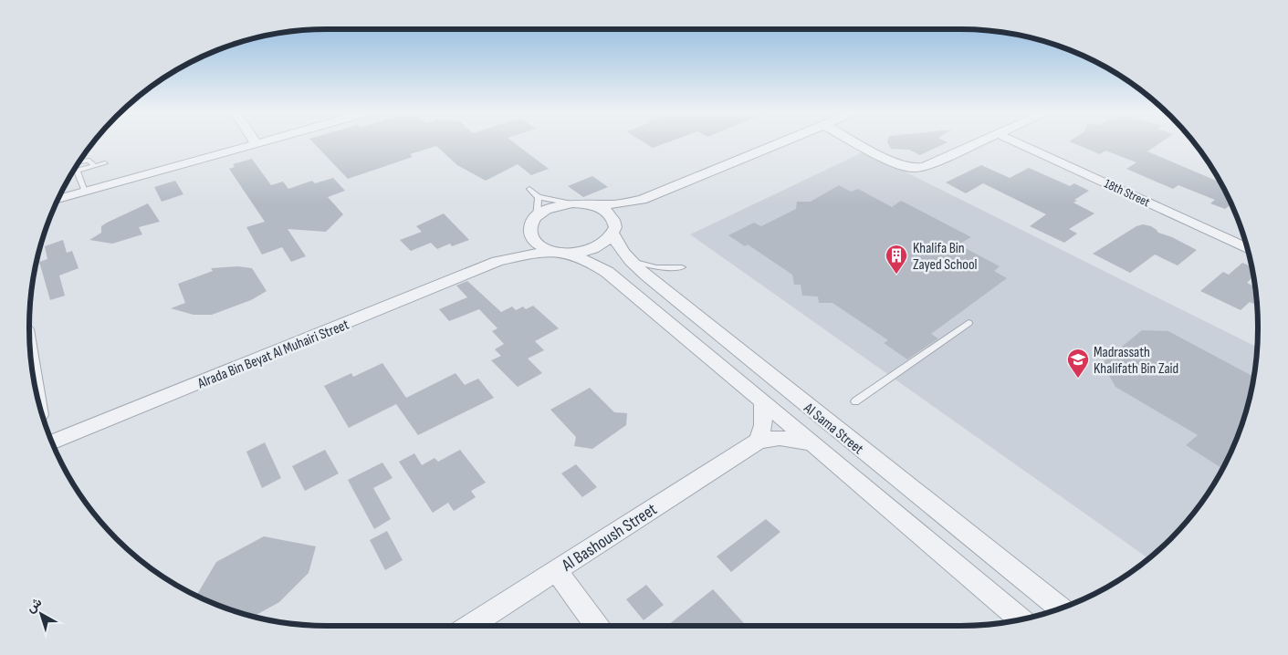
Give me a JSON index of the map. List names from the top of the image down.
{
  "streets": {
    "street": [
      "18th Street",
      "Alrada Bin Beyat Al Muhairi Street",
      "Al Sama Street",
      "Al Bashoush Street"
    ]
  },
  "crossings": [
    ["Alrada Bin Beyat Al Muhairi Street", "Al Sama Street"],
    ["Al Sama Street", "Al Bashoush Street"]
  ],
  "places": {
    "building": ["Khalifa Bin Zayed School"],
    "school or university": ["Madrassath Khalifath Bin Zaid"]
  },
  "north": "top left"
}
